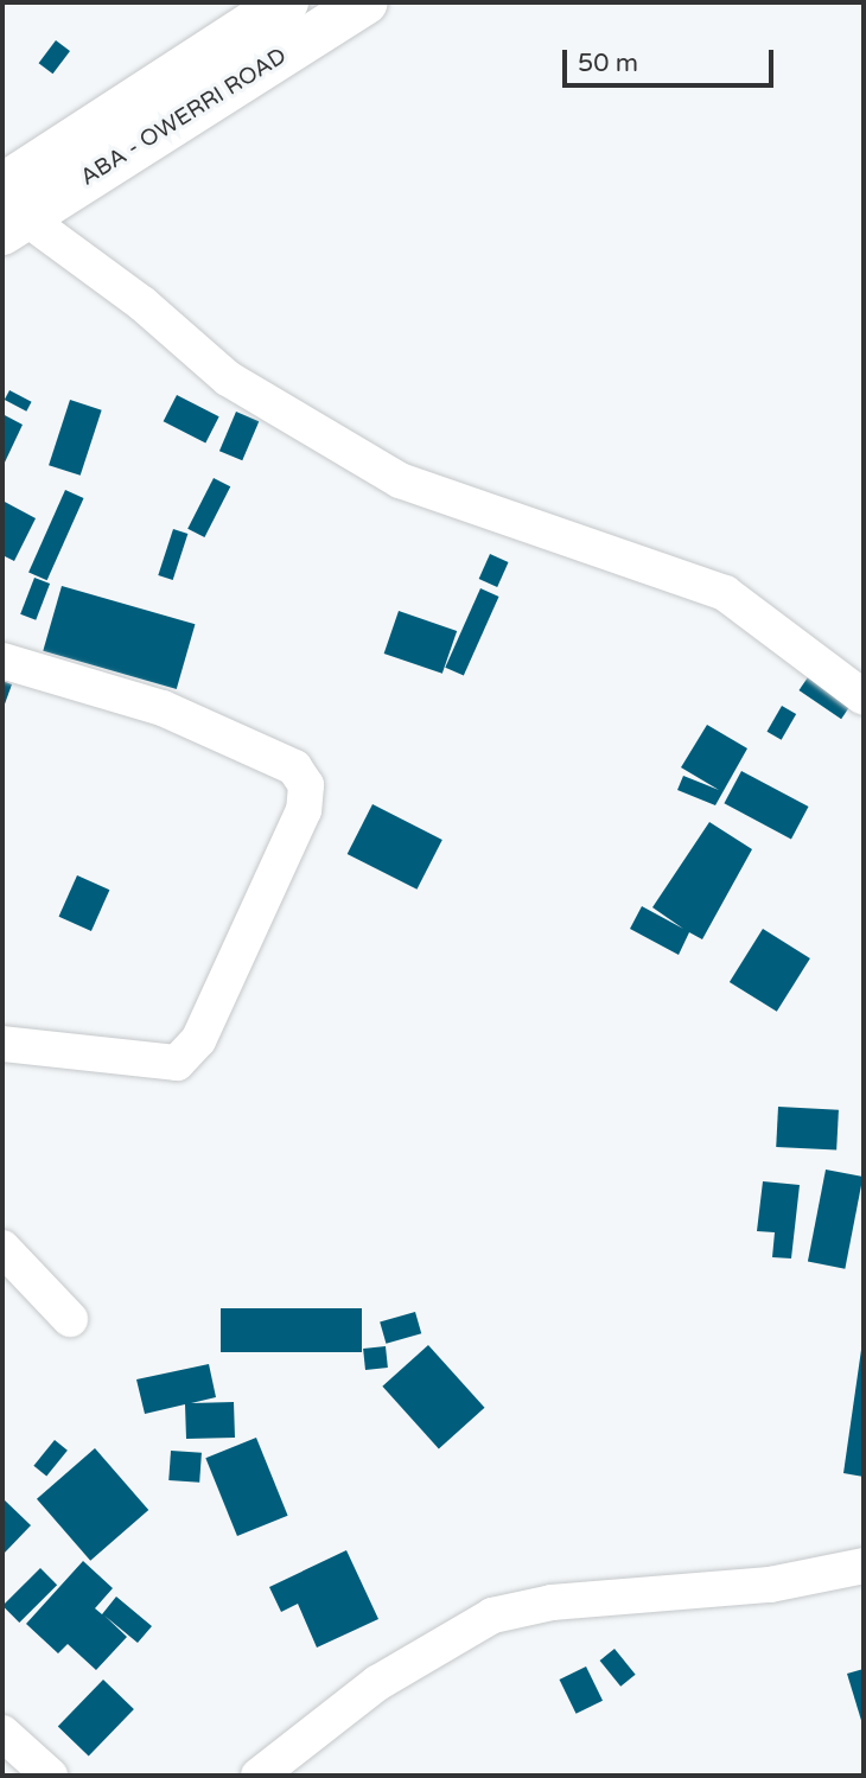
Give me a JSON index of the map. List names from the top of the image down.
{
  "streets": {
    "highway": ["ABA - OWERRI ROAD"]
  },
  "scale_bar": "50 m"
}
